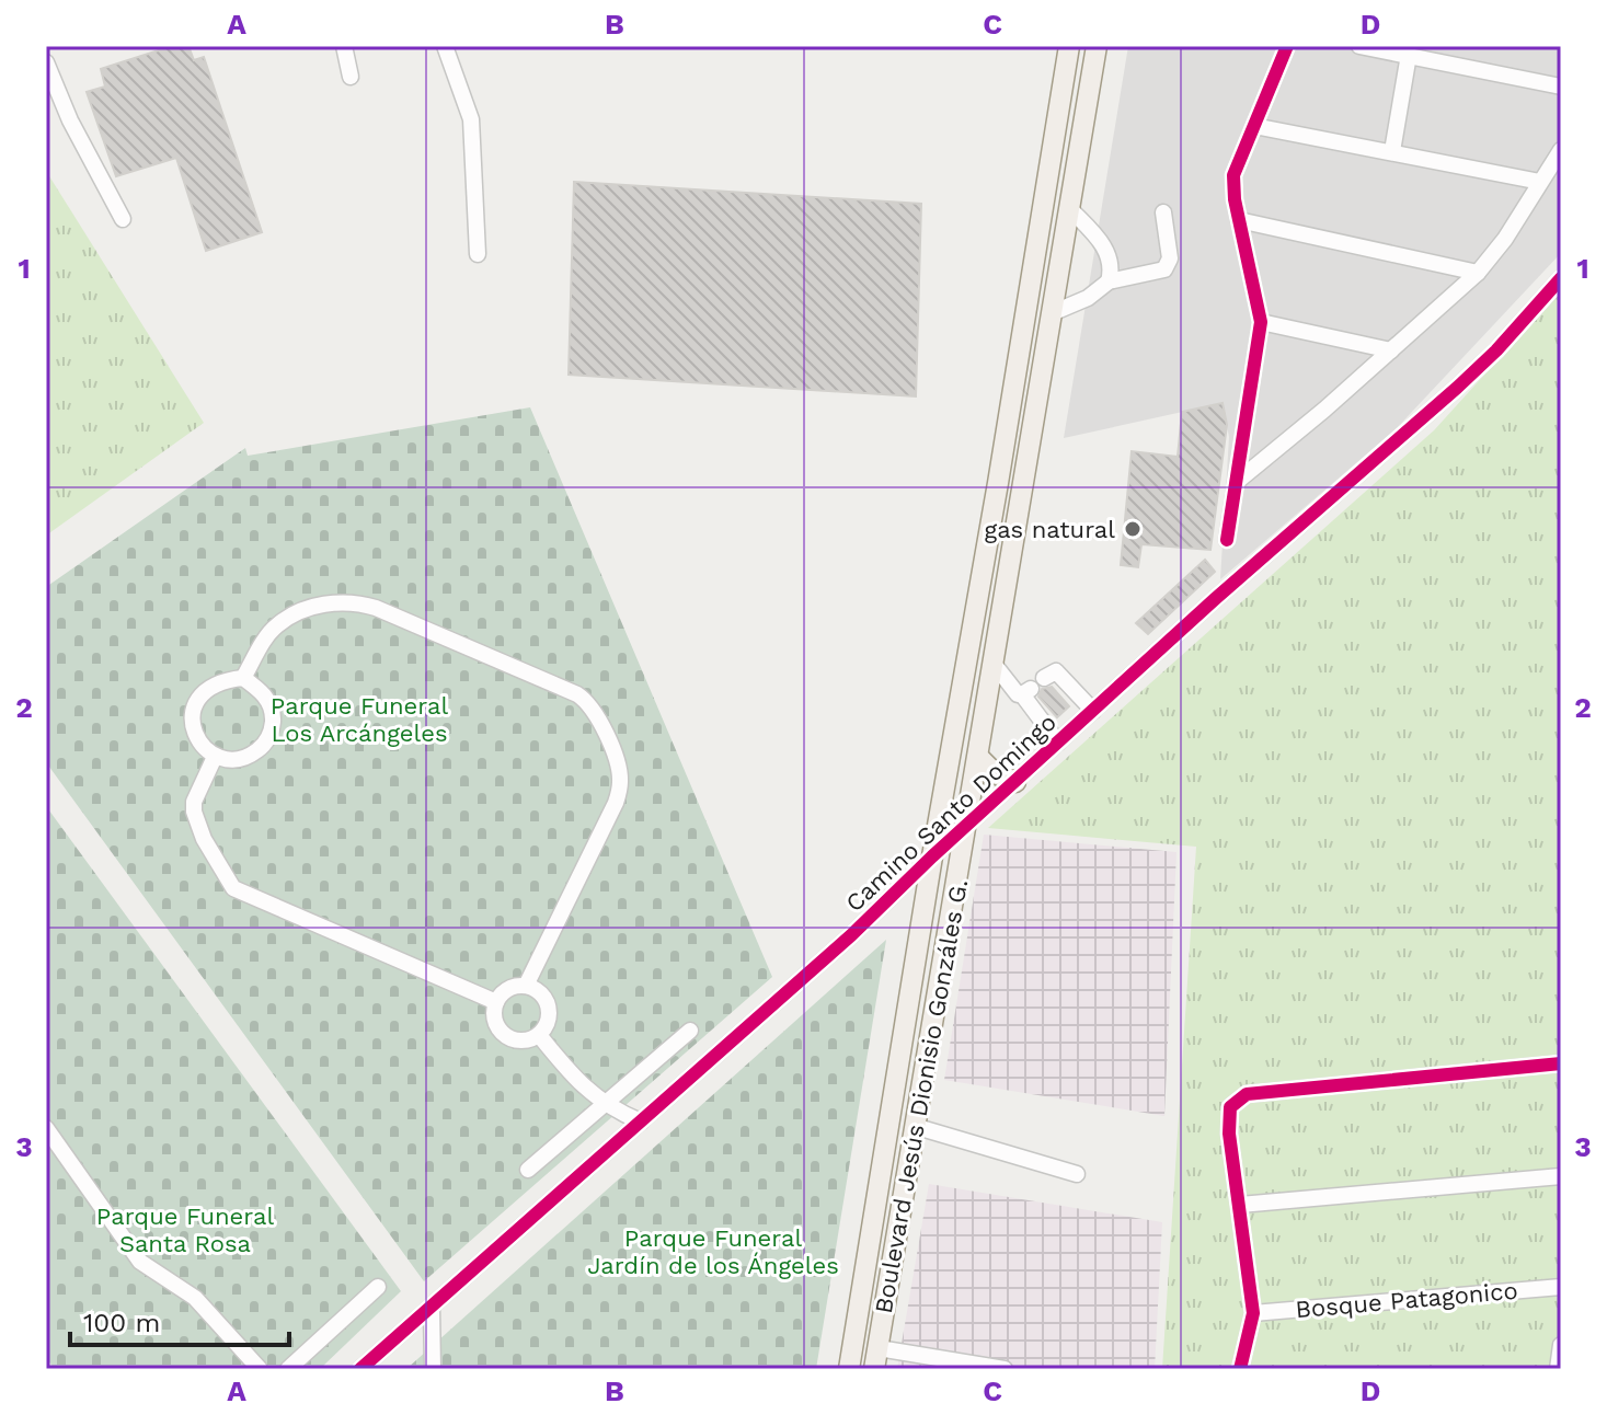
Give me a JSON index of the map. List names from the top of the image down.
{
  "streets": {
    "main road": ["Boulevard Jesús Dionisio Gonzáles G."],
    "street": ["Camino Santo Domingo", "Bosque Patagonico"]
  },
  "crossings": [
    ["Camino Santo Domingo", "Boulevard Jesús Dionisio Gonzáles G."]
  ],
  "parks": ["Parque Funeral Los Arcángeles", "Parque Funeral Santa Rosa", "Parque Funeral Jardín de los Ángeles"],
  "places": ["gas natural"],
  "scale_bar": "100 m",
  "grid": {
    "columns": [
      "A",
      "B",
      "C",
      "D"
    ],
    "rows": ["1", "2", "3"]
  }
}
